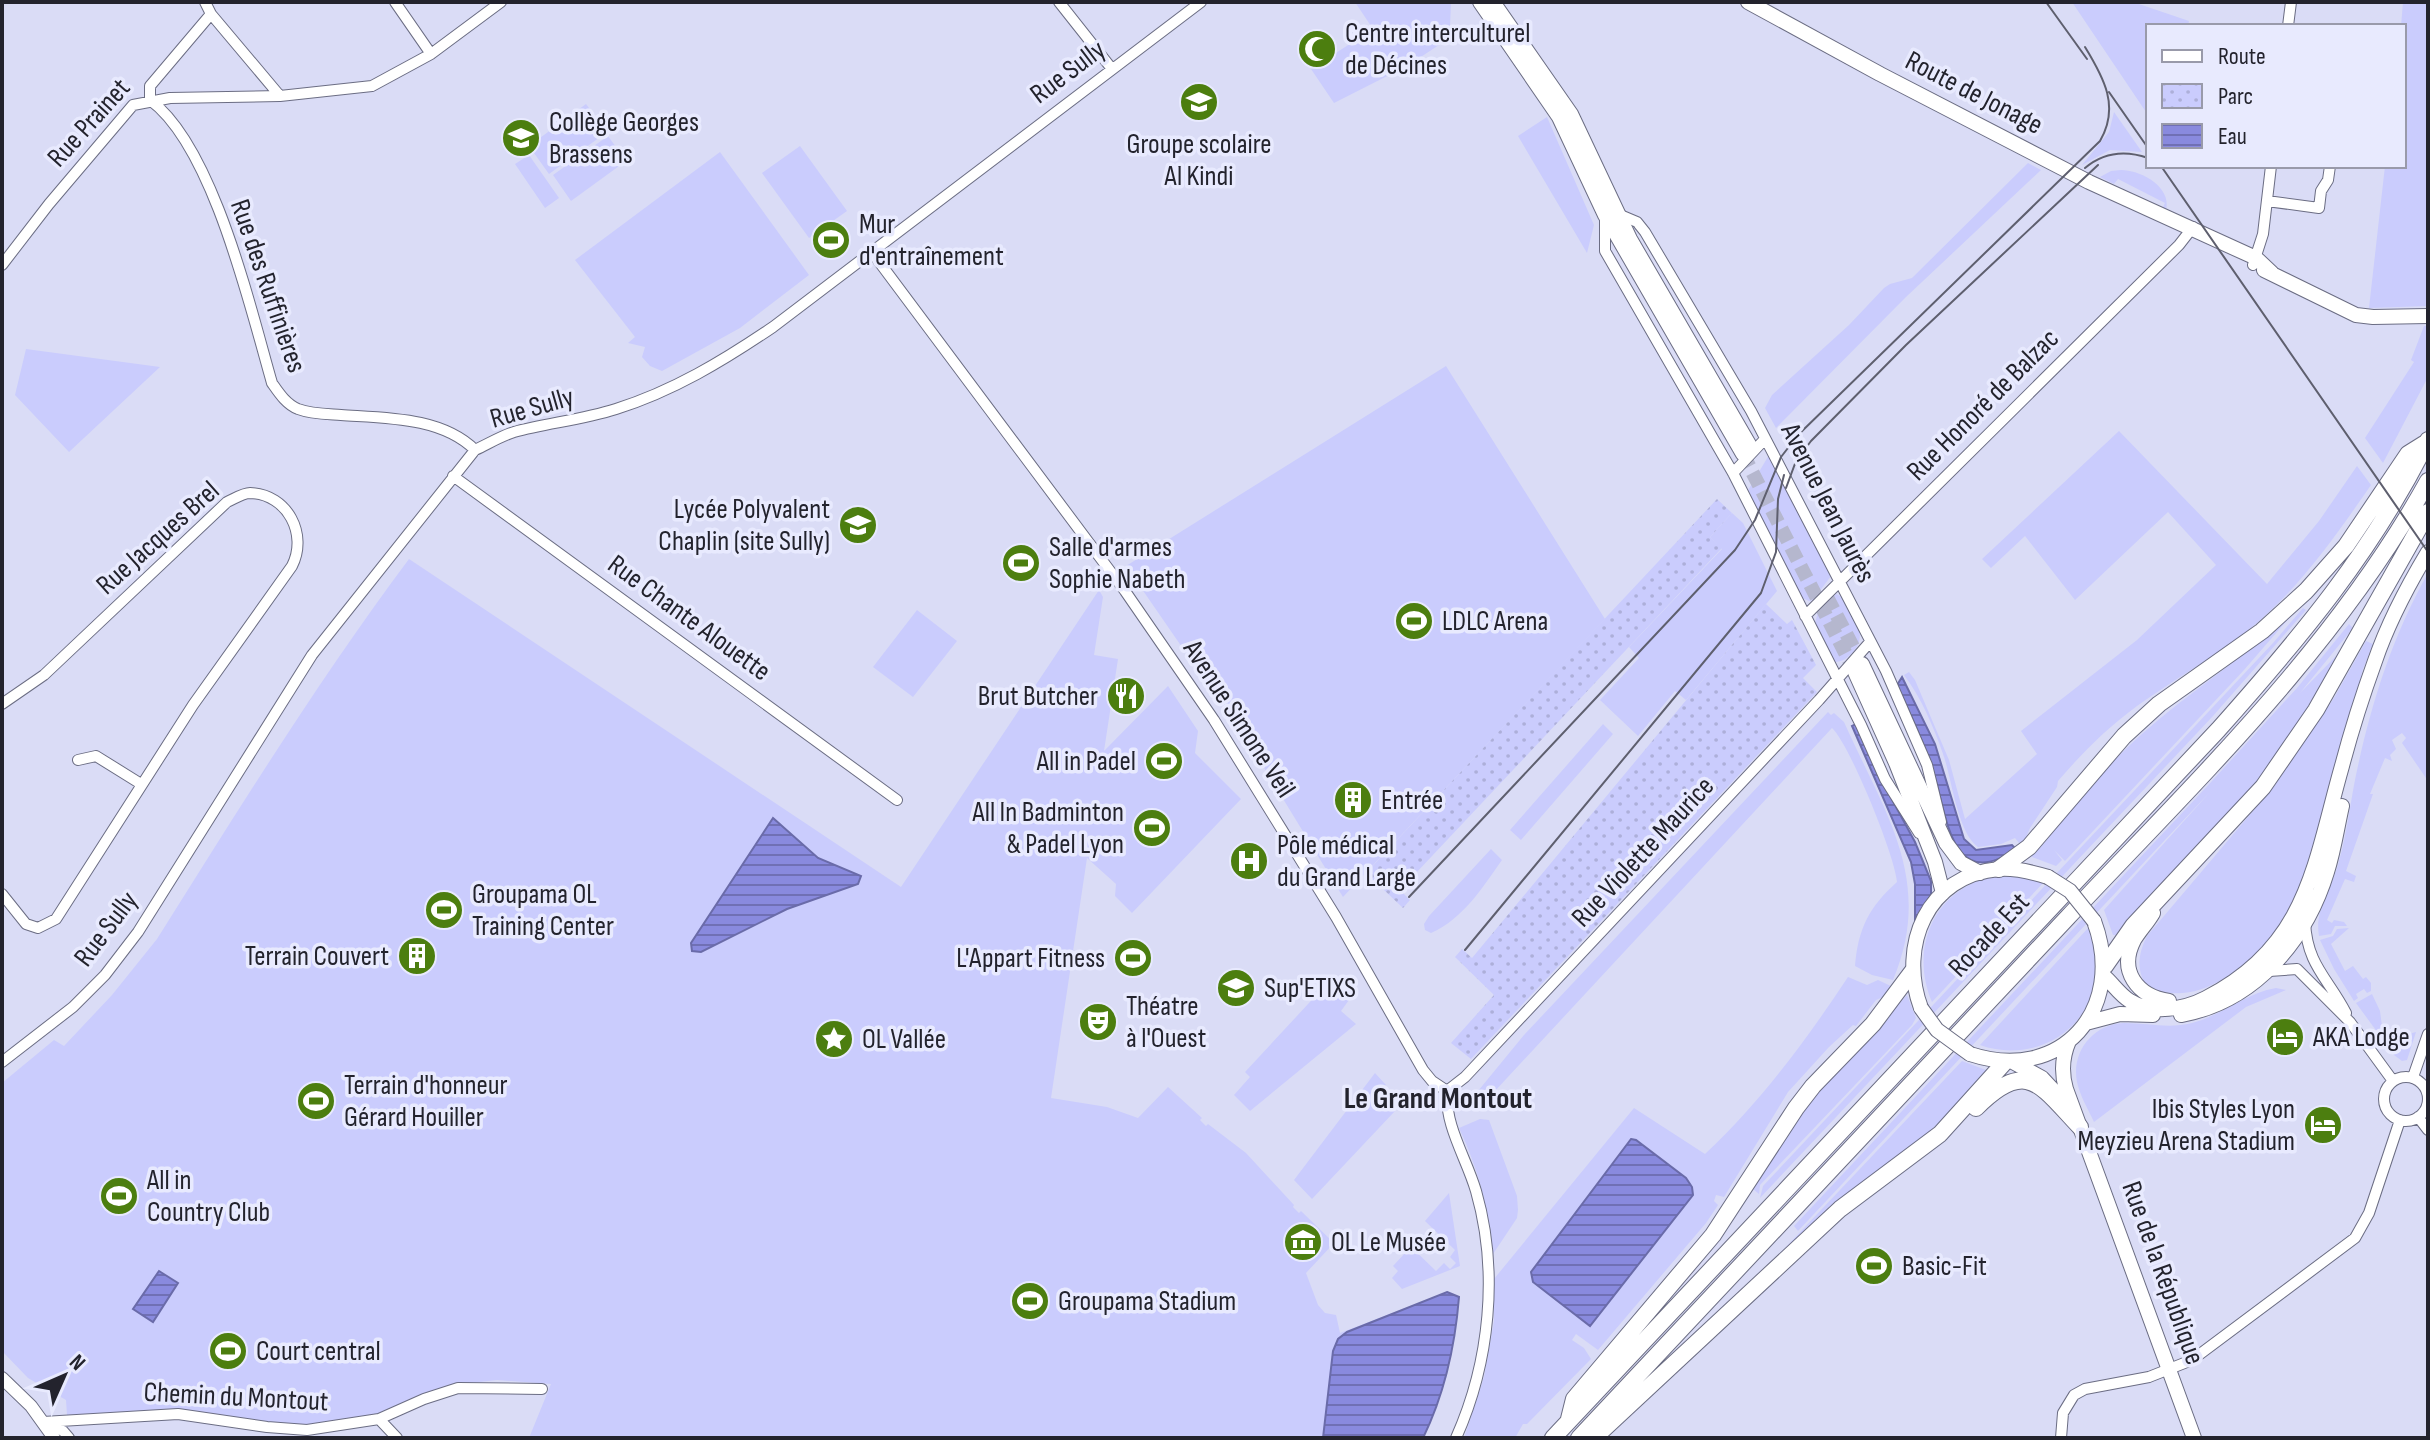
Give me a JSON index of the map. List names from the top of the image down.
{
  "streets": {
    "highway": ["Rocade Est"],
    "main road": ["Route de Jonage", "Avenue Jean Jaurès", "Rue de la République"],
    "street": [
      "Rue Sully",
      "Rue Prainet",
      "Rue des Ruffinières",
      "Rue Honoré de Balzac",
      "Rue Jacques Brel",
      "Rue Chante Alouette",
      "Avenue Simone Veil",
      "Rue Violette Maurice",
      "Chemin du Montout"
    ]
  },
  "crossings": [
    ["Rue Sully", "Rue des Ruffinières"],
    ["Rue Sully", "Rue Chante Alouette"],
    ["Rue Sully", "Avenue Simone Veil"],
    ["Route de Jonage", "Rue Honoré de Balzac"],
    ["Rue Prainet", "Rue des Ruffinières"],
    ["Rue Honoré de Balzac", "Avenue Jean Jaurès"],
    ["Avenue Jean Jaurès", "Rue Violette Maurice"],
    ["Avenue Jean Jaurès", "Rue de la République"],
    ["Avenue Simone Veil", "Rue Violette Maurice"]
  ],
  "districts": ["Le Grand Montout"],
  "places": {
    "mosque": ["Centre interculturel de Décines"],
    "school or university": [
      "Groupe scolaire Al Kindi",
      "Collège Georges Brassens",
      "Lycée Polyvalent Chaplin (site Sully)",
      "Sup'ETIXS"
    ],
    "sports": [
      "Mur d'entraînement",
      "Salle d'armes Sophie Nabeth",
      "LDLC Arena",
      "All in Padel",
      "All In Badminton & Padel Lyon",
      "Groupama OL Training Center",
      "L'Appart Fitness",
      "Terrain d'honneur Gérard Houiller",
      "All in Country Club",
      "Basic-Fit",
      "Groupama Stadium",
      "Court central"
    ],
    "restaurant": ["Brut Butcher"],
    "building": ["Entrée", "Terrain Couvert"],
    "hospital": ["Pôle médical du Grand Large"],
    "theatre": ["Théatre à l'Ouest"],
    "hotel": ["AKA Lodge", "Ibis Styles Lyon Meyzieu Arena Stadium"],
    "place": ["OL Vallée"],
    "museum": ["OL Le Musée"]
  },
  "legend": ["Route", "Parc", "Eau"],
  "north": "top right"
}
